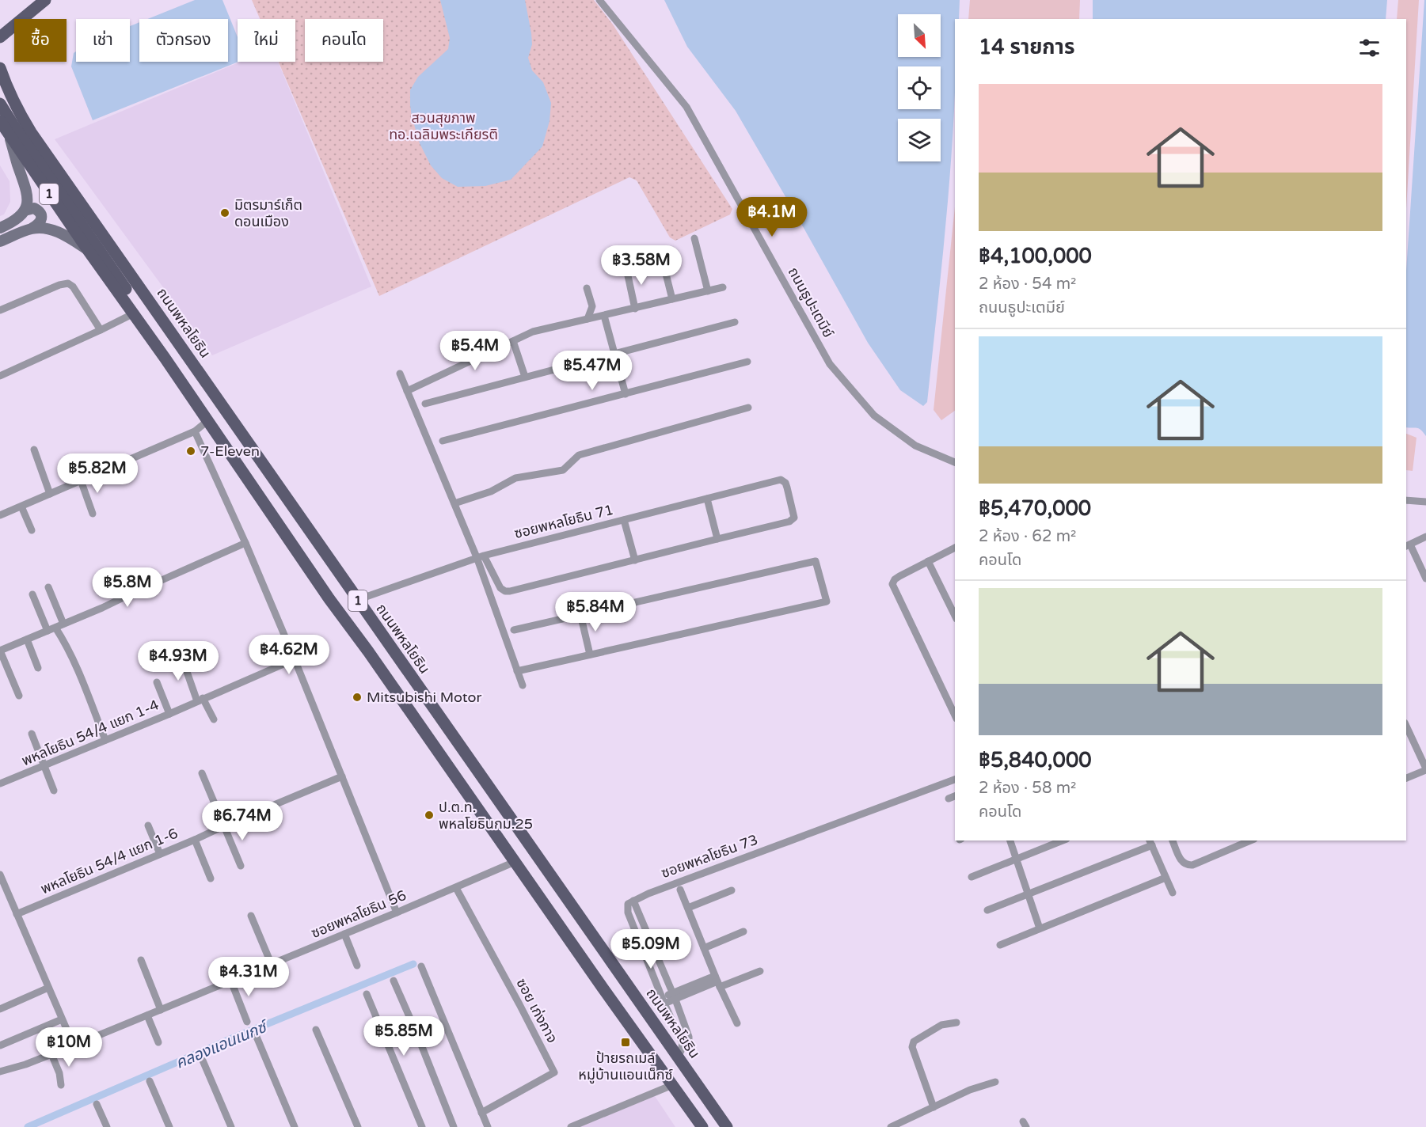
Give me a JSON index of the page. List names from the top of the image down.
{
  "streets": {
    "main road": ["1", "ถนนพหลโยธิน"],
    "street": [
      "ถนนธูปะเตมีย์",
      "ซอยพหลโยธิน 71",
      "พหลโยธิน 54/4 แยก 1-4",
      "ซอยพหลโยธิน 73",
      "พหลโยธิน 54/4 แยก 1-6",
      "ซอยพหลโยธิน 56",
      "ซอย เก่งกาจ"
    ]
  },
  "crossings": [
    ["1", "ซอยพหลโยธิน 56"],
    ["ถนนพหลโยธิน", "ซอยพหลโยธิน 71"],
    ["ซอยพหลโยธิน 56", "ซอย เก่งกาจ"]
  ],
  "water": ["คลองแอนเนกซ์"],
  "parks": ["สวนสุขภาพ ทอ.เฉลิมพระเกียรติ"],
  "places": {
    "other": [
      "มิตรมาร์เก็ต ดอนเมือง",
      "7-Eleven",
      "Mitsubishi Motor",
      "ป.ต.ท. พหลโยธินกม.25"
    ],
    "transit": ["ป้ายรถเมล์ หมู่บ้านแอนเน็กซ์"]
  },
  "north": "bottom right",
  "page": {
    "chip": [
      "ซื้อ",
      "เช่า",
      "ตัวกรอง",
      "ใหม่",
      "คอนโด"
    ],
    "heading": "14 รายการ",
    "list": [
      {
        "name": "฿4,100,000",
        "note": "2 ห้อง · 54 m² · ถนนธูปะเตมีย์"
      },
      {
        "name": "฿5,470,000",
        "note": "2 ห้อง · 62 m² · คอนโด"
      },
      {
        "name": "฿5,840,000",
        "note": "2 ห้อง · 58 m² · คอนโด"
      }
    ],
    "price": [
      "฿4.1M",
      "฿3.58M",
      "฿5.4M",
      "฿5.47M",
      "฿5.82M",
      "฿5.8M",
      "฿5.84M",
      "฿4.62M",
      "฿4.93M",
      "฿6.74M",
      "฿5.09M",
      "฿4.31M",
      "฿5.85M",
      "฿10M"
    ]
  }
}
